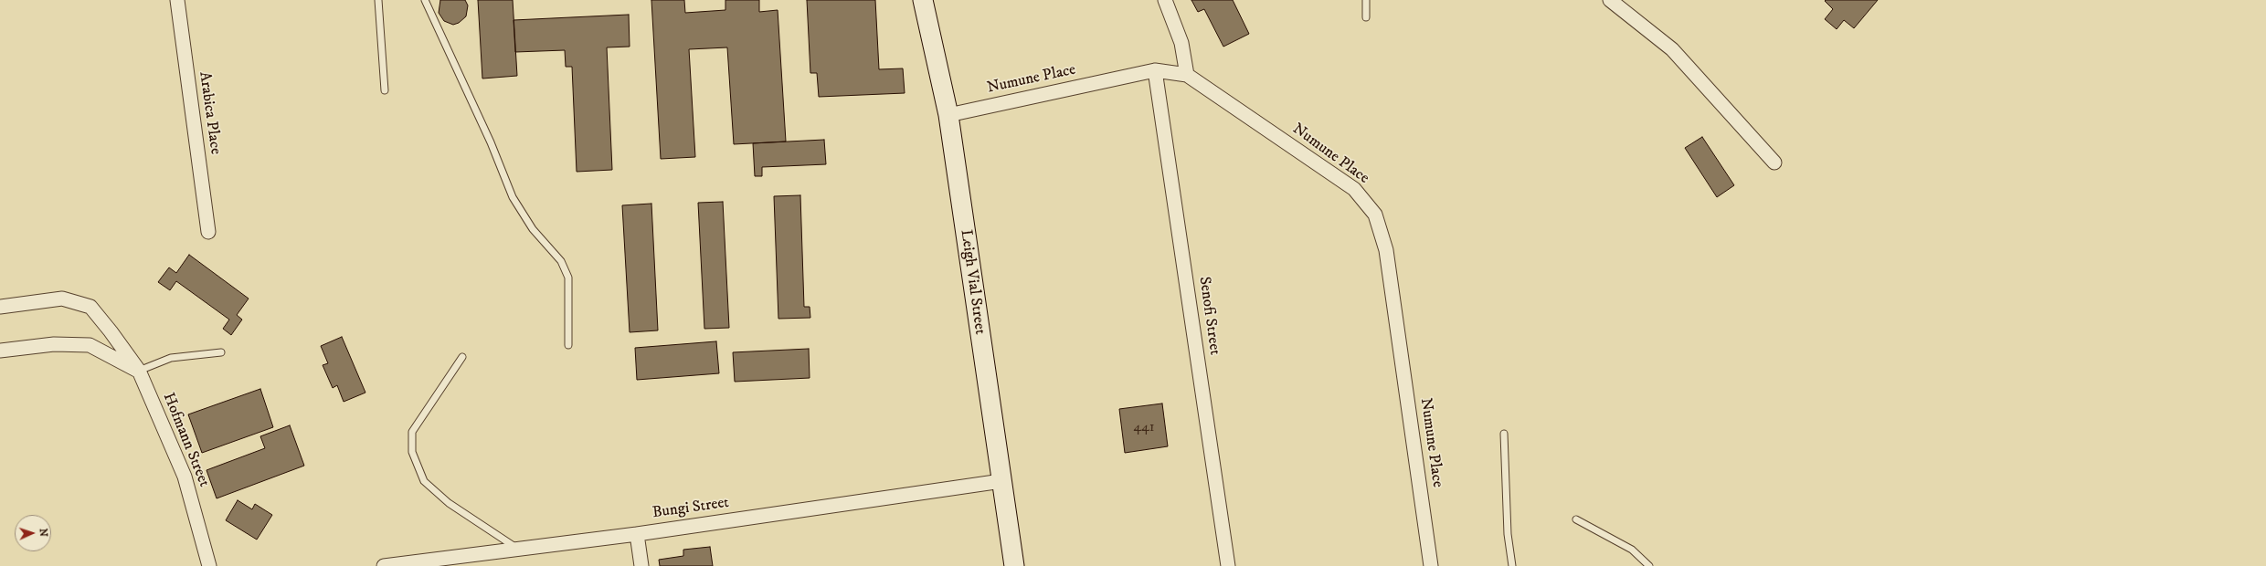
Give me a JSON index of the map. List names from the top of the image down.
{
  "streets": {
    "street": [
      "Numune Place",
      "Arabica Place",
      "Leigh Vial Street",
      "Senofi Street",
      "Hofmann Street",
      "Bungi Street"
    ]
  },
  "crossings": [
    ["Numune Place", "Leigh Vial Street"],
    ["Numune Place", "Senofi Street"],
    ["Leigh Vial Street", "Bungi Street"]
  ],
  "house_numbers": ["441"],
  "north": "right"
}
